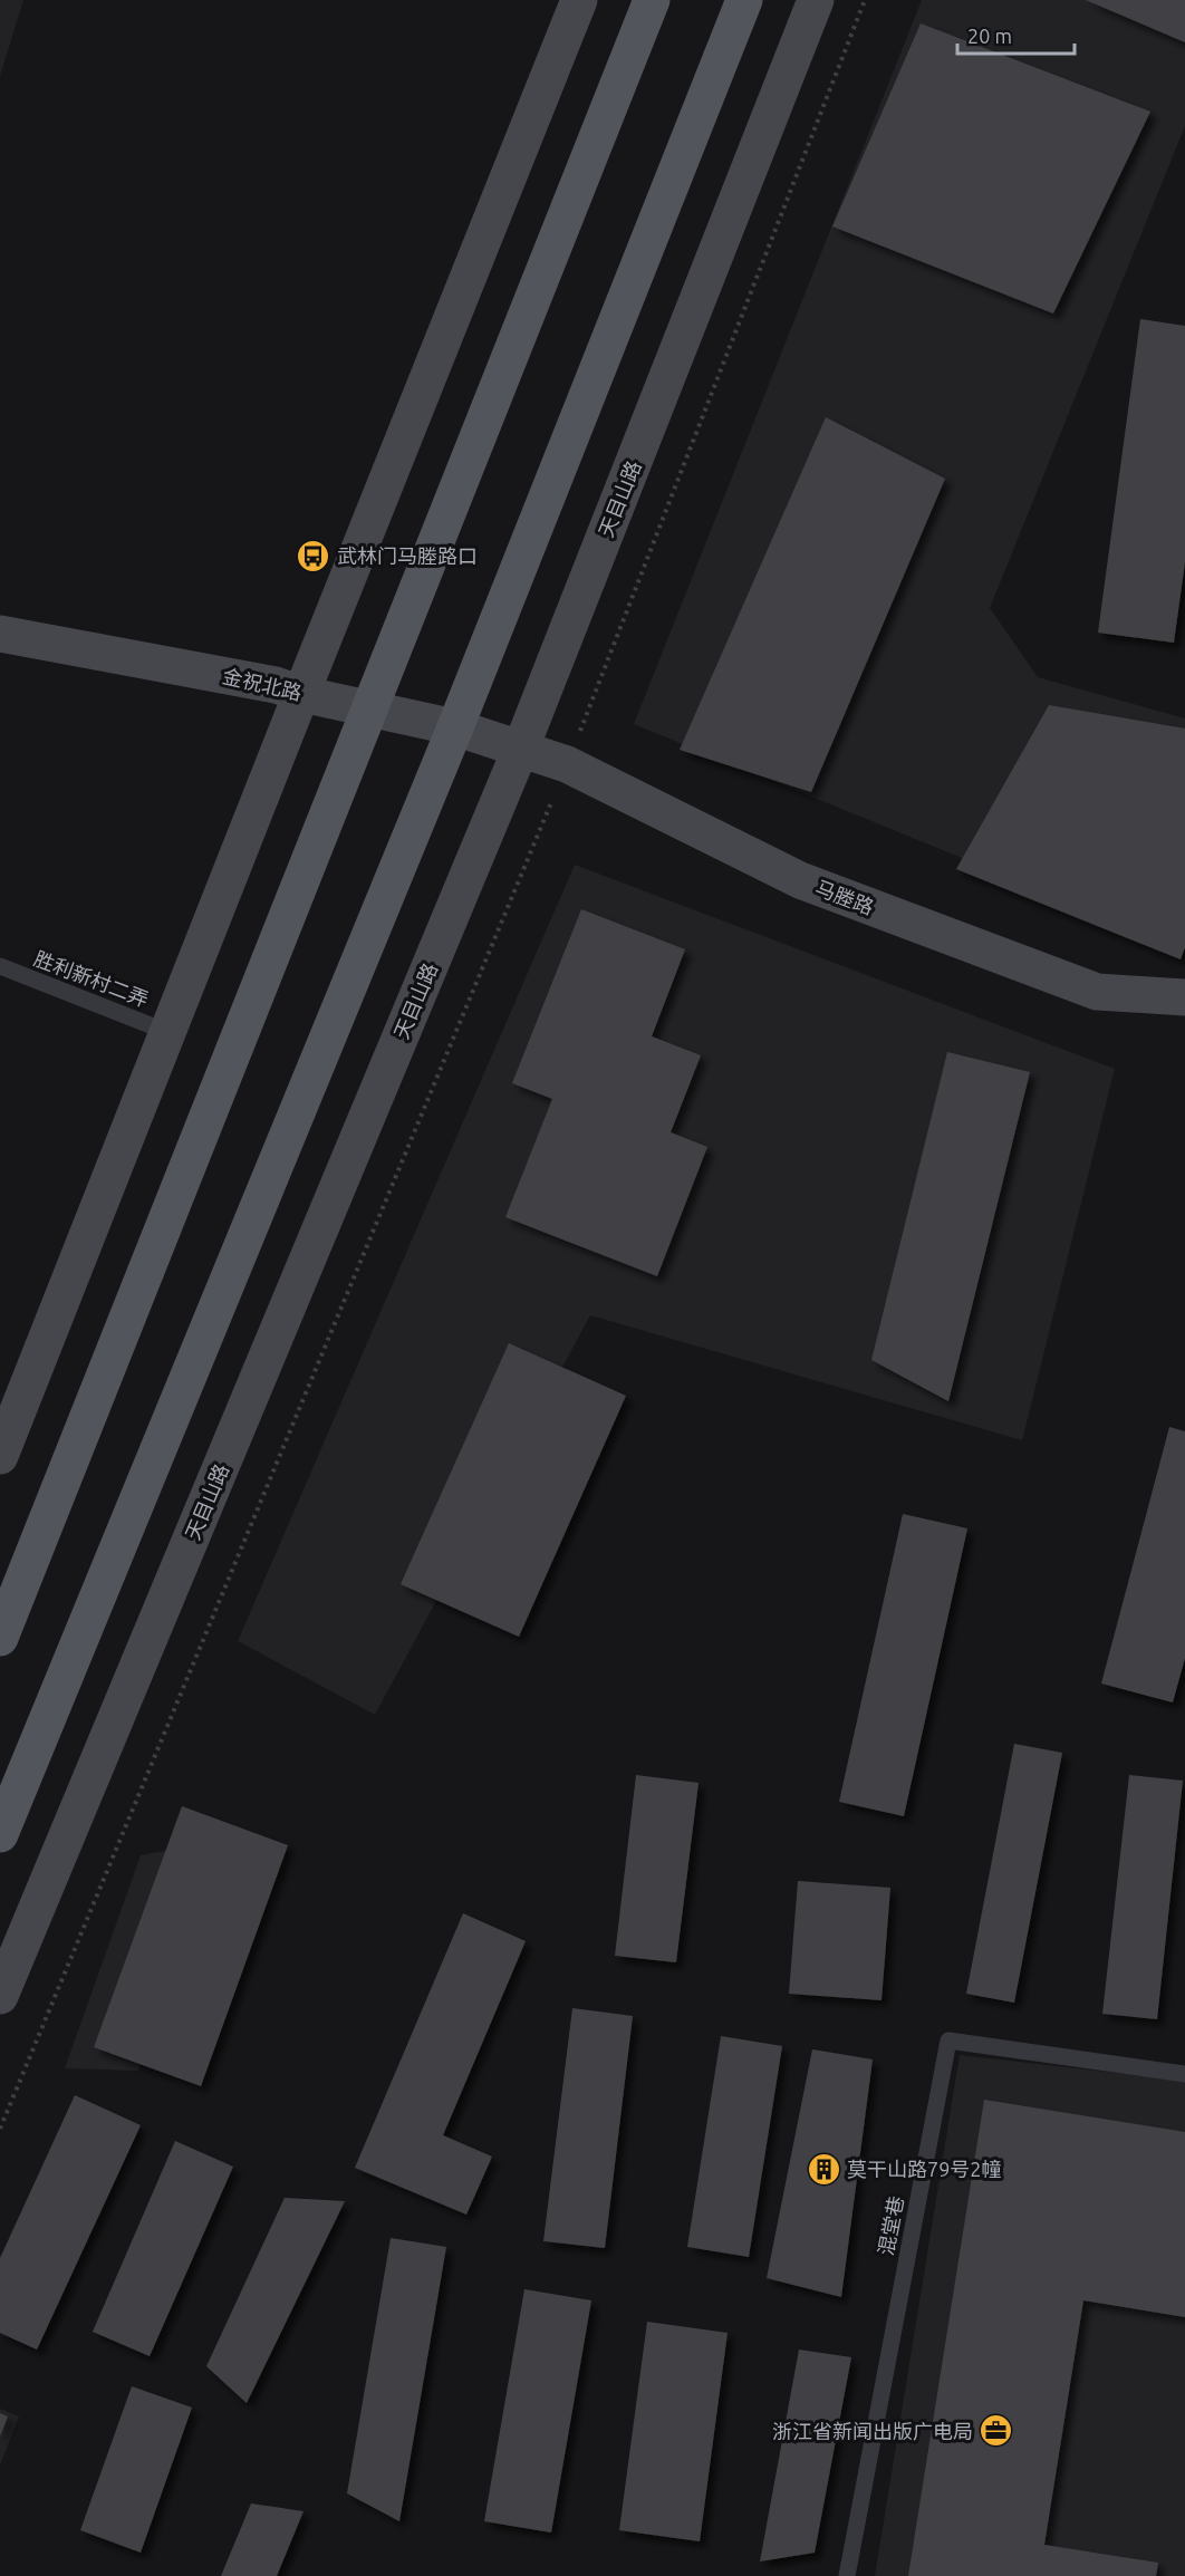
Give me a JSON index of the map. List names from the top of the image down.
{
  "streets": {
    "main road": ["天目山路", "金祝北路", "马塍路"],
    "lane": ["胜利新村二弄", "混堂巷"]
  },
  "crossings": [
    ["天目山路", "金祝北路"],
    ["天目山路", "马塍路"],
    ["金祝北路", "马塍路"]
  ],
  "places": {
    "bus stop": ["武林门马塍路口"],
    "building": ["莫干山路79号2幢"],
    "office": ["浙江省新闻出版广电局"]
  },
  "scale_bar": "20 m"
}
